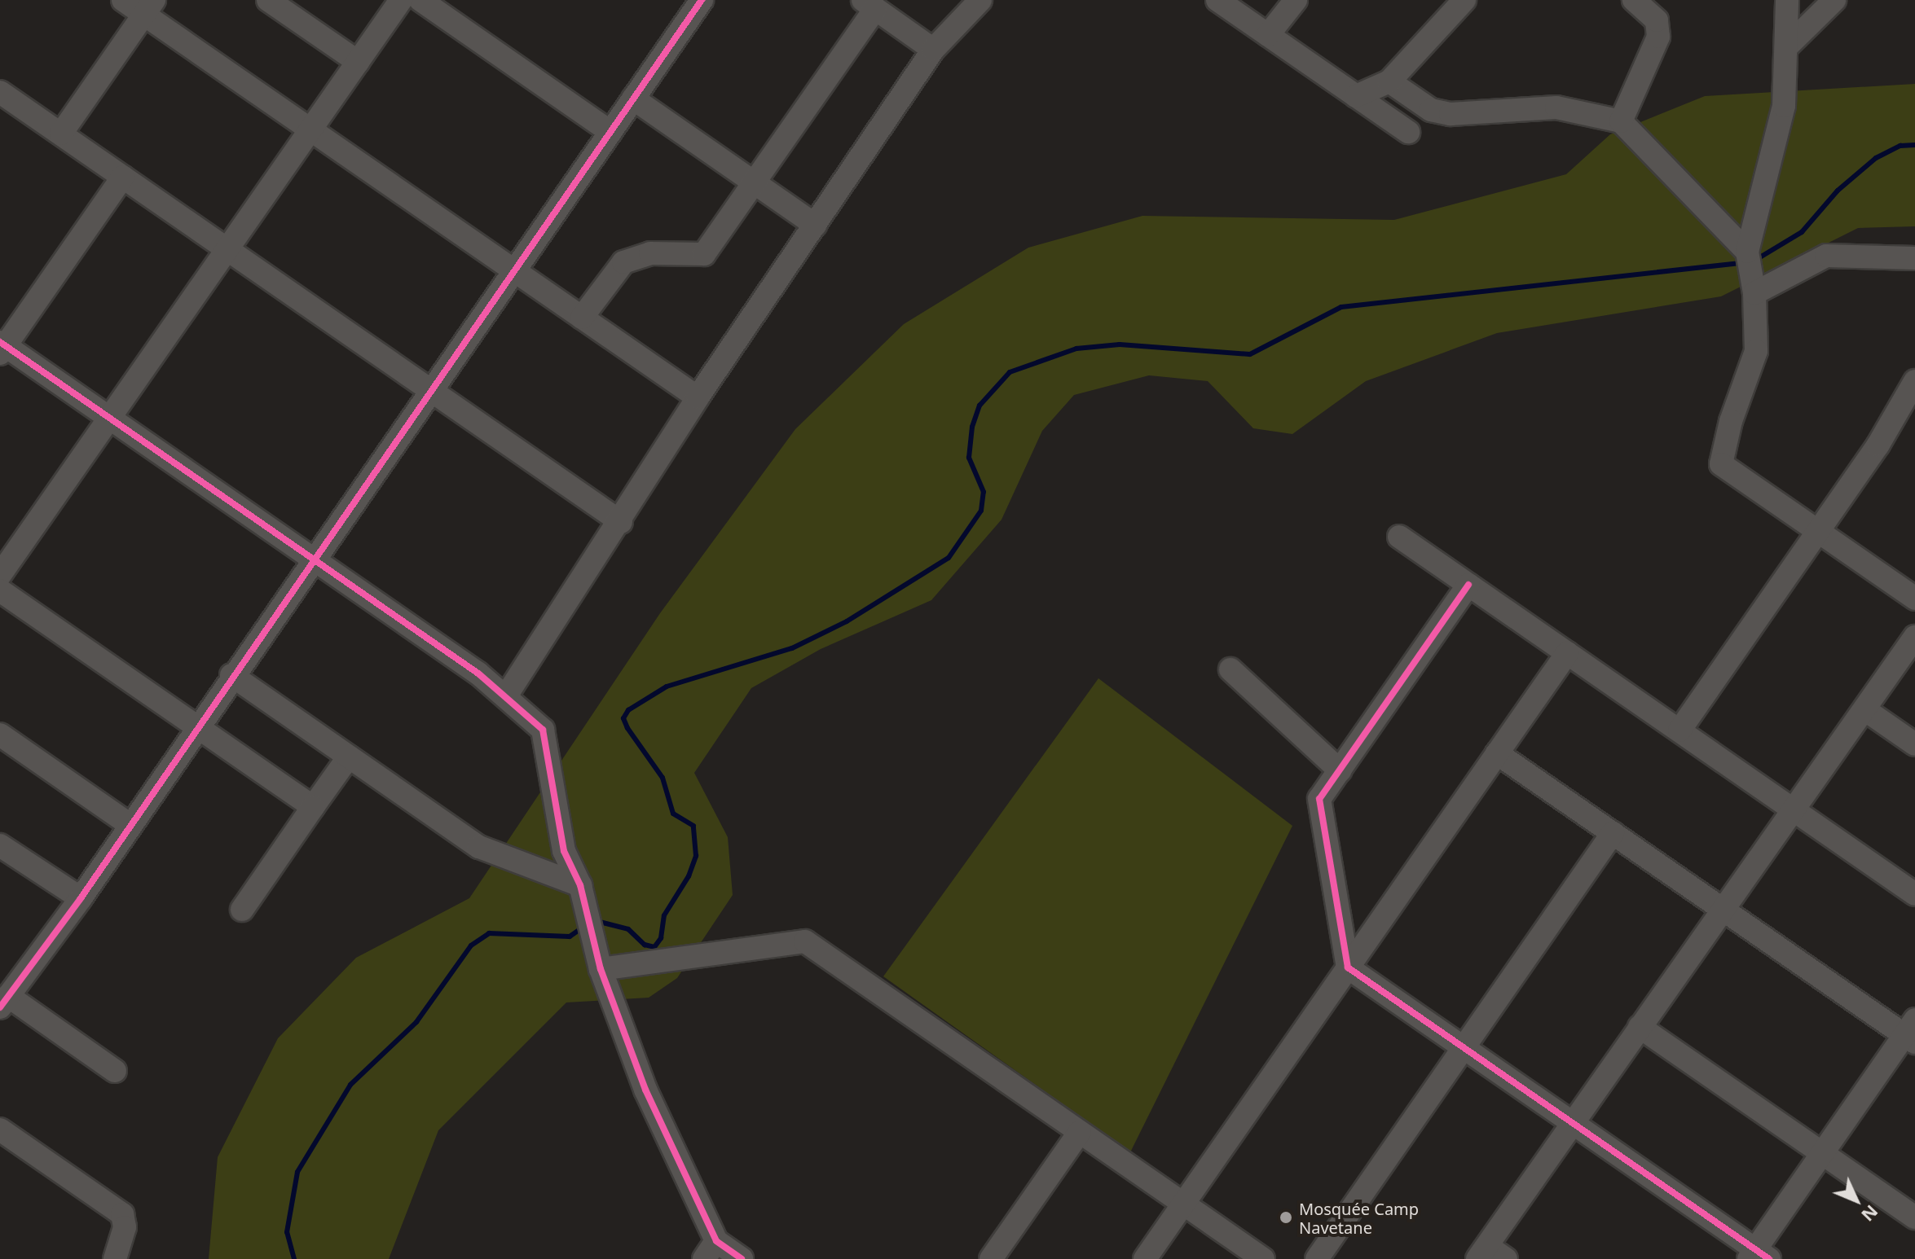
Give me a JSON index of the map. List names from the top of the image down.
{
  "places": ["Mosquée Camp Navetane"],
  "north": "bottom right"
}
